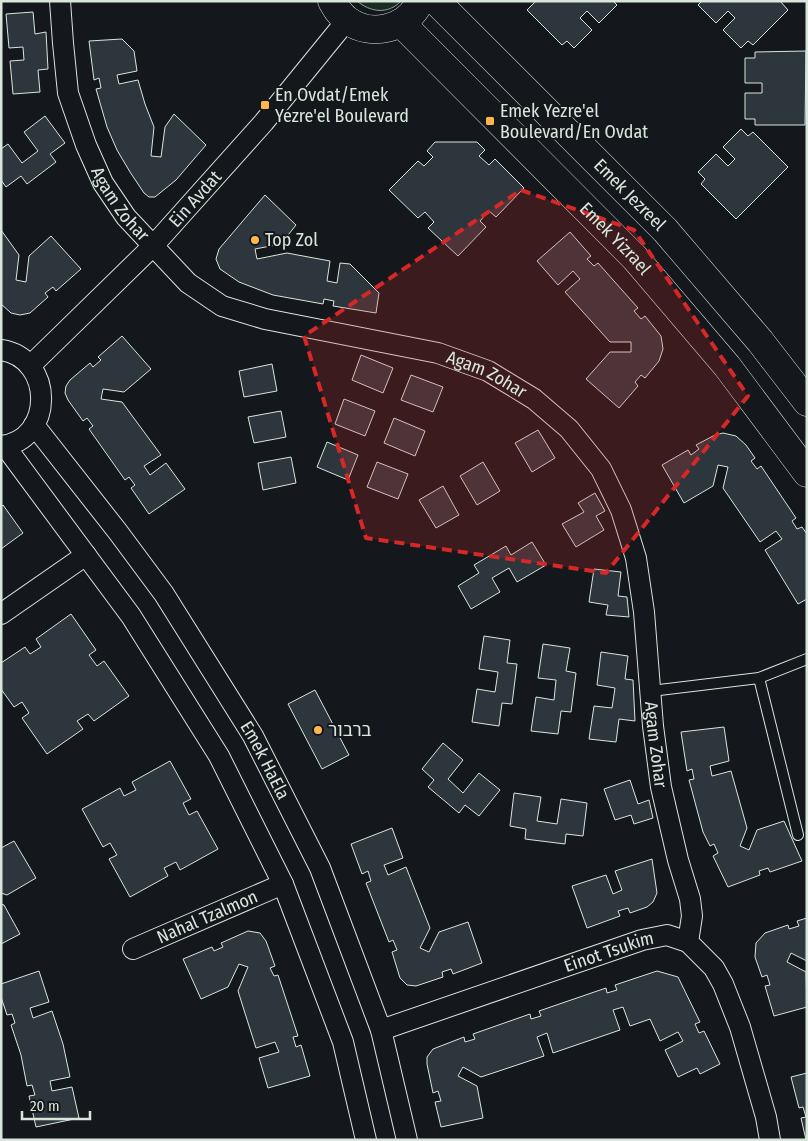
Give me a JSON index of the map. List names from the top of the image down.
{
  "streets": {
    "main road": ["Emek Jezreel", "Emek Yizrael"],
    "street": [
      "Ein Avdat",
      "Agam Zohar",
      "Emek HaEla",
      "Nahal Tzalmon",
      "Einot Tsukim"
    ]
  },
  "crossings": [
    ["Ein Avdat", "Agam Zohar"],
    ["Agam Zohar", "Einot Tsukim"],
    ["Emek HaEla", "Einot Tsukim"]
  ],
  "places": {
    "transit": ["En Ovdat/Emek Yezre'el Boulevard", "Emek Yezre'el Boulevard/En Ovdat"],
    "other": ["Top Zol", "ברבור"]
  },
  "scale_bar": "20 m"
}
